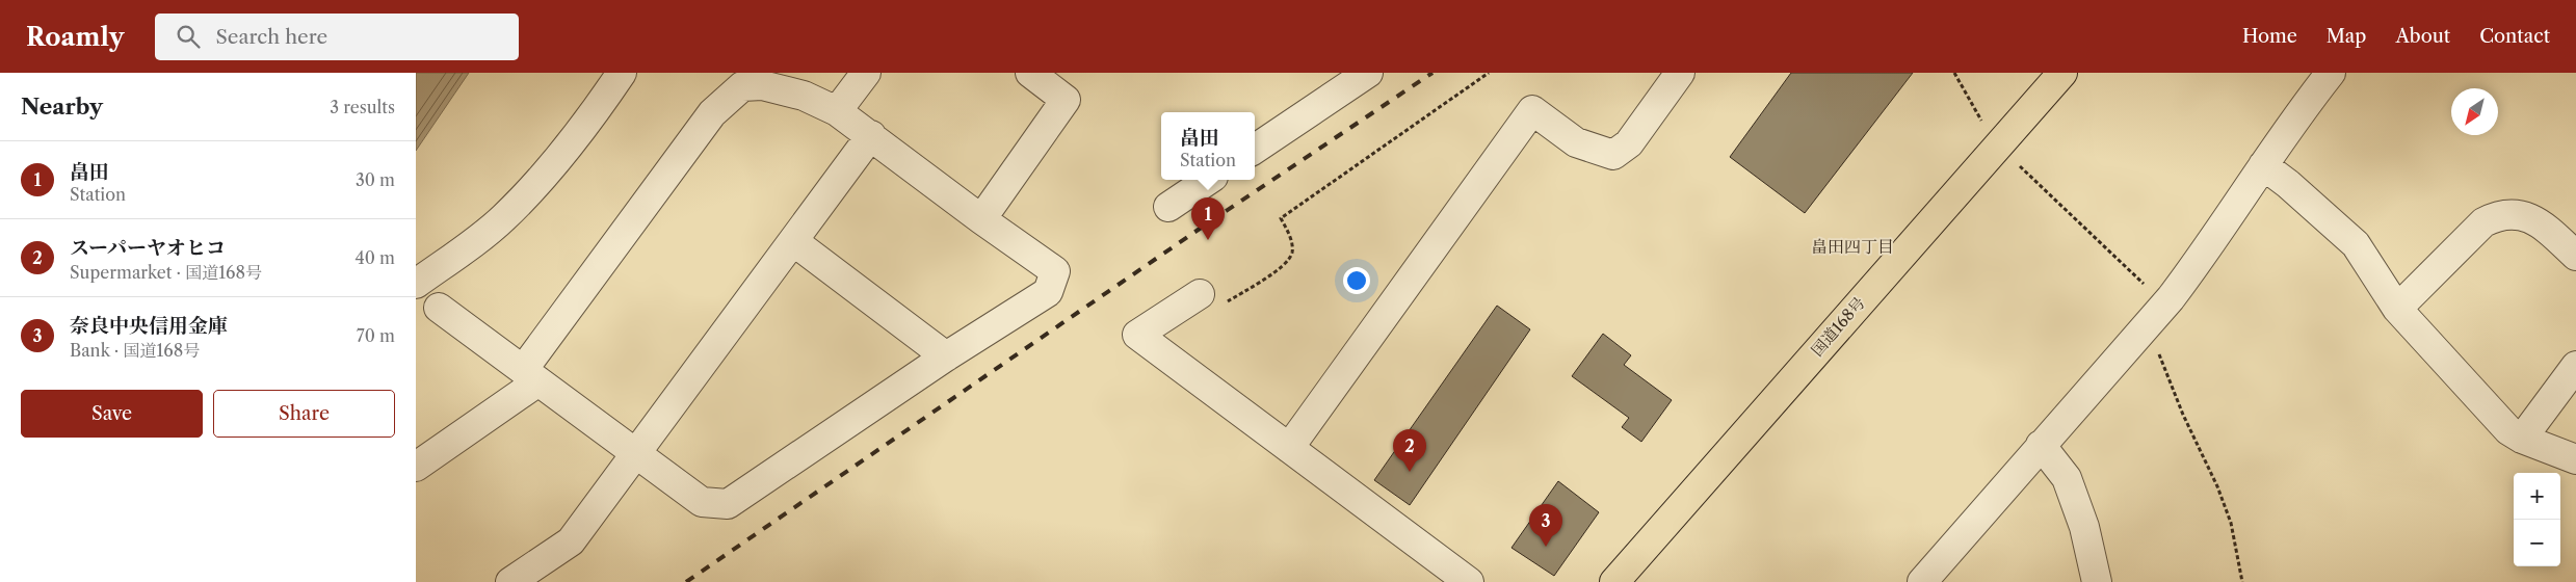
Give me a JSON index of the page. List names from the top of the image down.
{
  "streets": {
    "highway": ["国道168号"]
  },
  "districts": ["畠田四丁目"],
  "north": "bottom left",
  "page": {
    "header": "Roamly",
    "search": "Search here",
    "nav": [
      "Home",
      "Map",
      "About",
      "Contact"
    ],
    "heading": ["Nearby", "3 results"],
    "popup": ["畠田", "Station"],
    "list": [
      {
        "mark": "1",
        "name": "畠田",
        "note": "Station",
        "value": "30 m"
      },
      {
        "mark": "2",
        "name": "スーパーヤオヒコ",
        "note": "Supermarket · 国道168号",
        "value": "40 m"
      },
      {
        "mark": "3",
        "name": "奈良中央信用金庫",
        "note": "Bank · 国道168号",
        "value": "70 m"
      }
    ],
    "pins": ["1", "2", "3"],
    "buttons": ["Save", "Share"],
    "map_buttons": ["+", "−"]
  }
}
